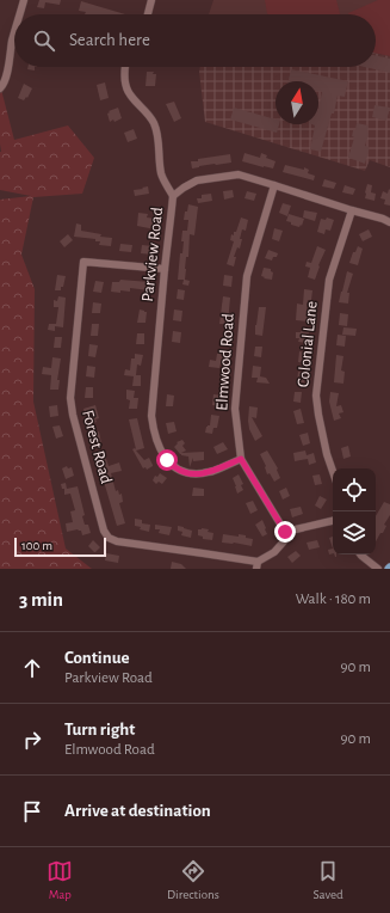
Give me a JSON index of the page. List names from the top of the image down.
{
  "streets": {
    "street": [
      "Parkview Road",
      "Colonial Lane",
      "Elmwood Road",
      "Forest Road"
    ]
  },
  "crossings": [
    ["Parkview Road", "Colonial Lane"],
    ["Parkview Road", "Elmwood Road"],
    ["Parkview Road", "Forest Road"]
  ],
  "scale_bar": "100 m",
  "north": "top",
  "page": {
    "search": "Search here",
    "scale": "100 m",
    "heading": ["3 min", "Walk · 180 m"],
    "list": [
      ["Continue", "Parkview Road", "90 m"],
      ["Turn right", "Elmwood Road", "90 m"],
      "Arrive at destination"
    ],
    "nav": ["Map", "Directions", "Saved"]
  }
}
